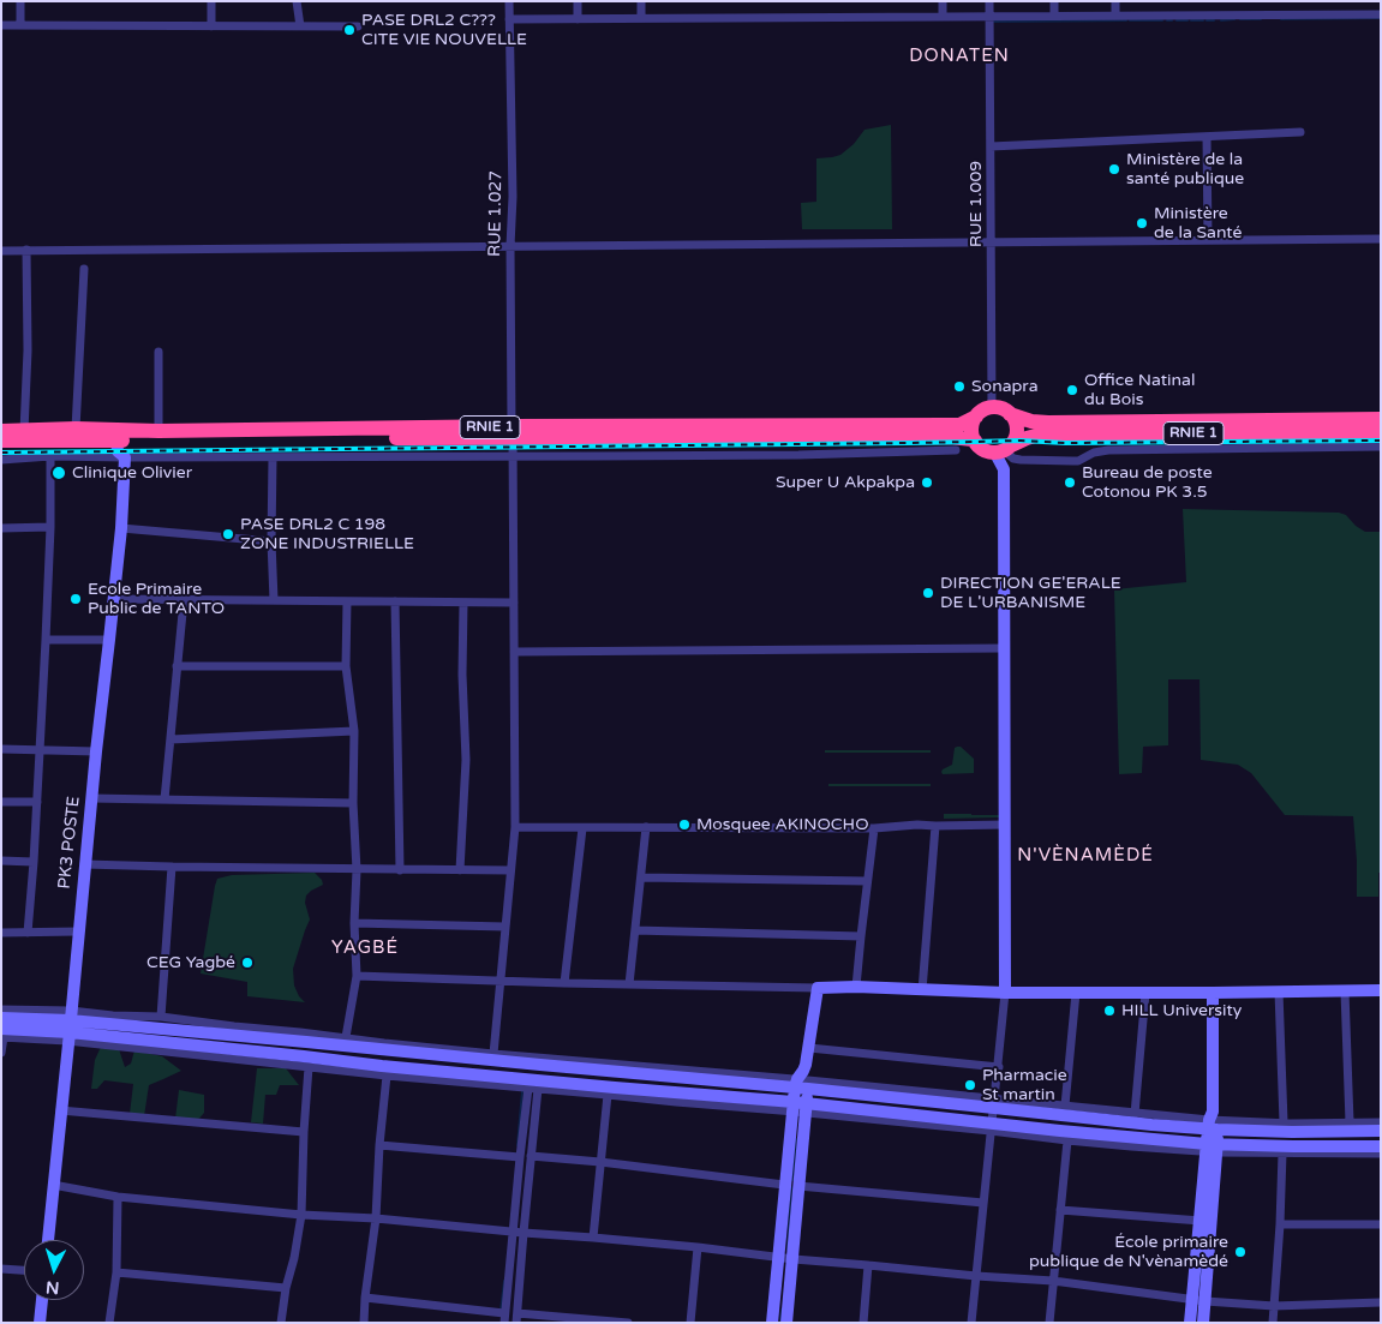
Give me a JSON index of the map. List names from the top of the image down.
{
  "streets": {
    "highway": ["RNIE 1"],
    "street": ["RUE 1.009", "RUE 1.027", "PK3 POSTE"]
  },
  "crossings": [
    ["RUE 1.009", "RNIE 1"],
    ["RUE 1.027", "RNIE 1"],
    ["RNIE 1", "PK3 POSTE"]
  ],
  "districts": ["DONATEN", "N'VÈNAMÈDÉ", "YAGBÉ"],
  "places": [
    "PASE DRL2 C??? CITE VIE NOUVELLE",
    "Ministère de la santé publique",
    "Ministère de la Santé",
    "Sonapra",
    "Office Natinal du Bois",
    "Clinique Olivier",
    "Super U Akpakpa",
    "Bureau de poste Cotonou PK 3.5",
    "PASE DRL2 C 198 ZONE INDUSTRIELLE",
    "DIRECTION GE'ERALE DE L'URBANISME",
    "Ecole Primaire Public de TANTO",
    "Mosquee AKINOCHO",
    "CEG Yagbé",
    "HILL University",
    "Pharmacie St martin",
    "École primaire publique de N'vènamèdé"
  ],
  "north": "bottom"
}
